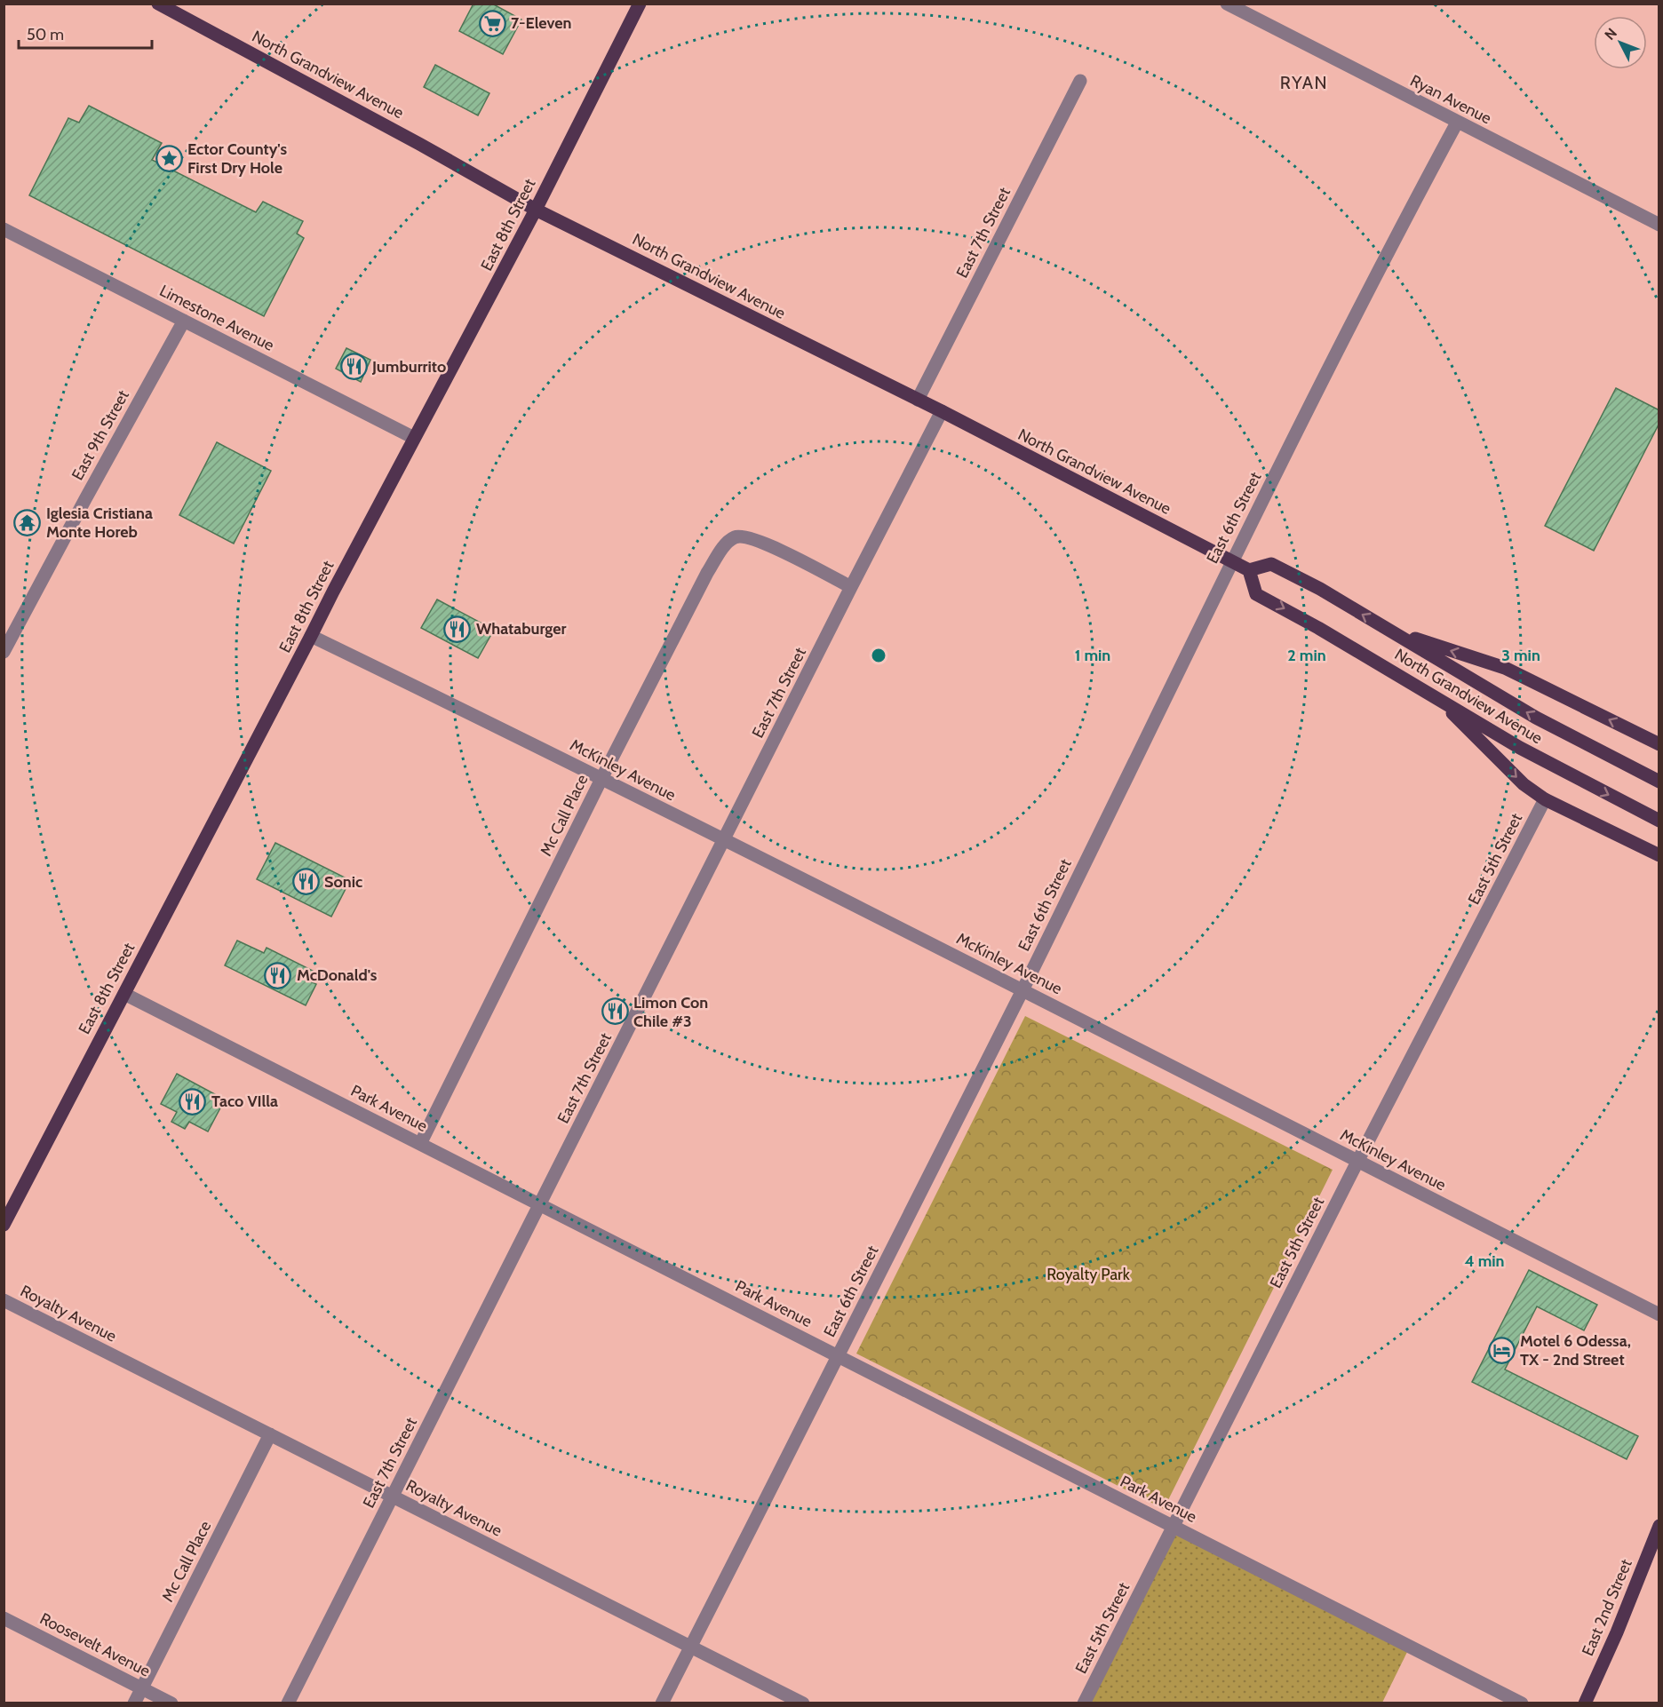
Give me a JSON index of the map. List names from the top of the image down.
{
  "streets": {
    "main road": ["North Grandview Avenue", "East 8th Street", "East 2nd Street"],
    "street": [
      "Ryan Avenue",
      "East 7th Street",
      "Limestone Avenue",
      "East 9th Street",
      "East 6th Street",
      "McKinley Avenue",
      "Mc Call Place",
      "East 5th Street",
      "Park Avenue",
      "Royalty Avenue",
      "Roosevelt Avenue"
    ]
  },
  "crossings": [
    ["North Grandview Avenue", "East 8th Street"],
    ["North Grandview Avenue", "East 7th Street"],
    ["North Grandview Avenue", "East 6th Street"],
    ["Ryan Avenue", "East 6th Street"],
    ["East 8th Street", "Limestone Avenue"],
    ["East 8th Street", "McKinley Avenue"],
    ["East 8th Street", "Park Avenue"],
    ["East 7th Street", "McKinley Avenue"],
    ["East 7th Street", "Mc Call Place"],
    ["East 7th Street", "Park Avenue"],
    ["East 7th Street", "Royalty Avenue"],
    ["Limestone Avenue", "East 9th Street"],
    ["East 6th Street", "McKinley Avenue"],
    ["East 6th Street", "Park Avenue"],
    ["East 6th Street", "Royalty Avenue"],
    ["McKinley Avenue", "Mc Call Place"],
    ["McKinley Avenue", "East 5th Street"],
    ["Mc Call Place", "Park Avenue"],
    ["Mc Call Place", "Royalty Avenue"],
    ["Mc Call Place", "Roosevelt Avenue"],
    ["East 5th Street", "Park Avenue"]
  ],
  "districts": ["RYAN"],
  "parks": ["Royalty Park"],
  "places": {
    "supermarket": ["7-Eleven"],
    "place": ["Ector County's First Dry Hole"],
    "restaurant": [
      "Jumburrito",
      "Whataburger",
      "Sonic",
      "McDonald's",
      "Limon Con Chile #3",
      "Taco VIlla"
    ],
    "temple": ["Iglesia Cristiana Monte Horeb"],
    "hotel": ["Motel 6 Odessa, TX - 2nd Street"]
  },
  "scale_bar": "50 m",
  "north": "top left",
  "rings": [
    "1 min",
    "2 min",
    "3 min",
    "4 min"
  ]
}
